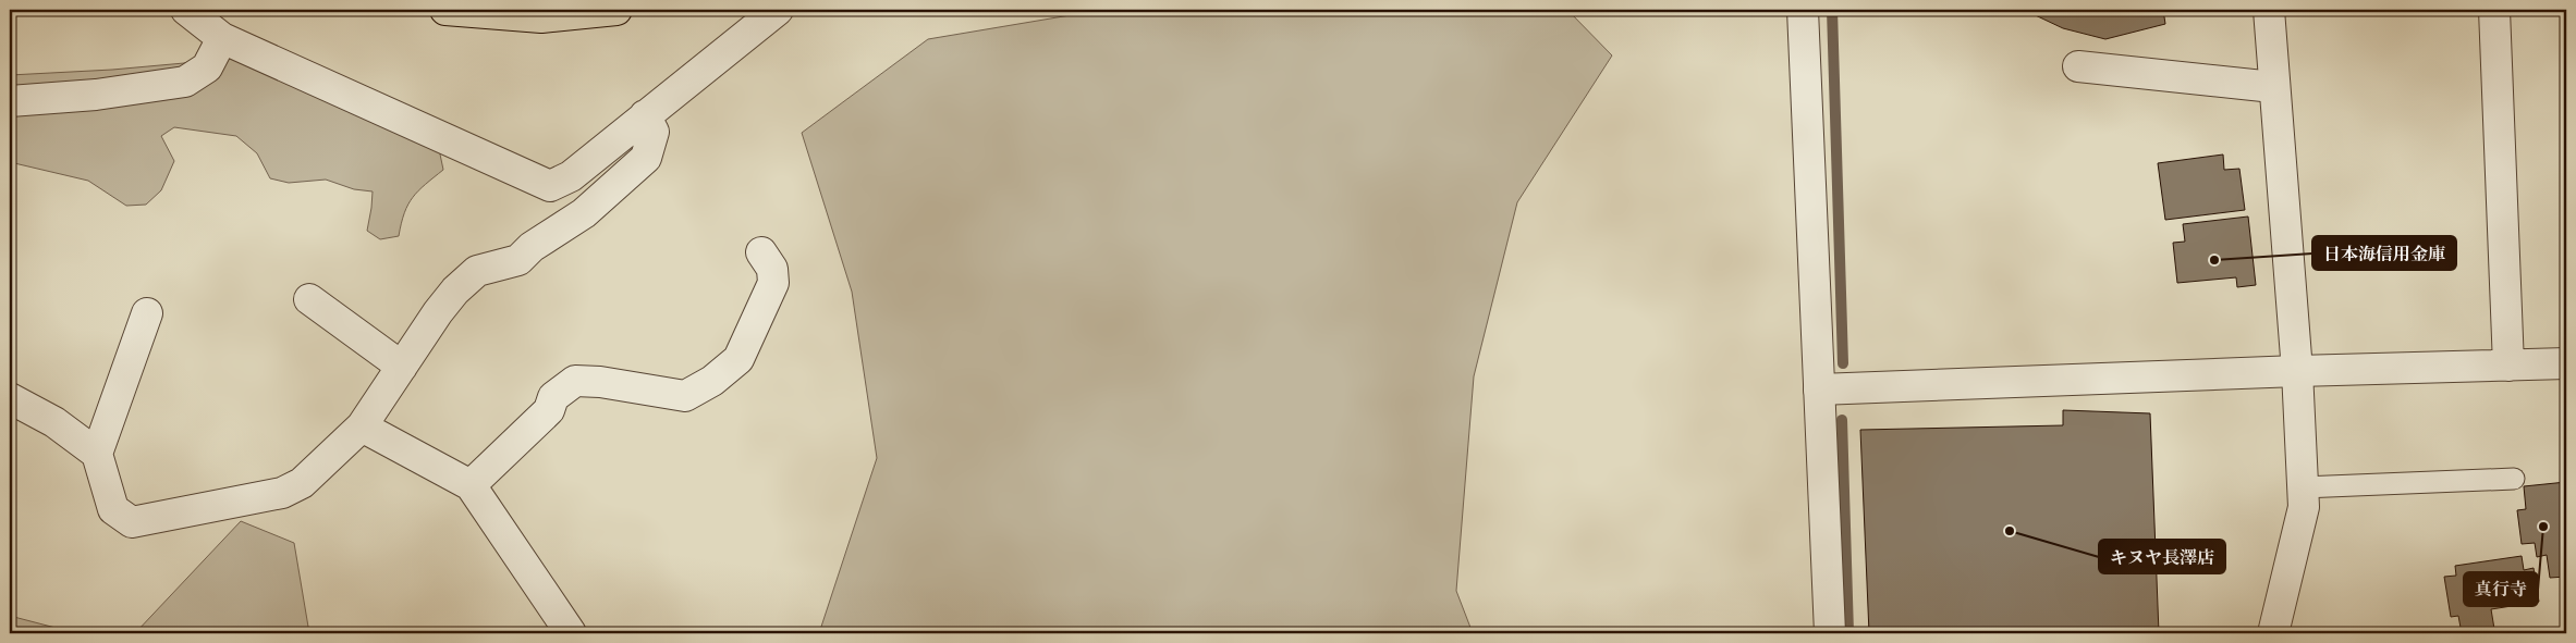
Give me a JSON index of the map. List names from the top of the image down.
{
  "places": ["日本海信用金庫", "真行寺", "キヌヤ長澤店"]
}
